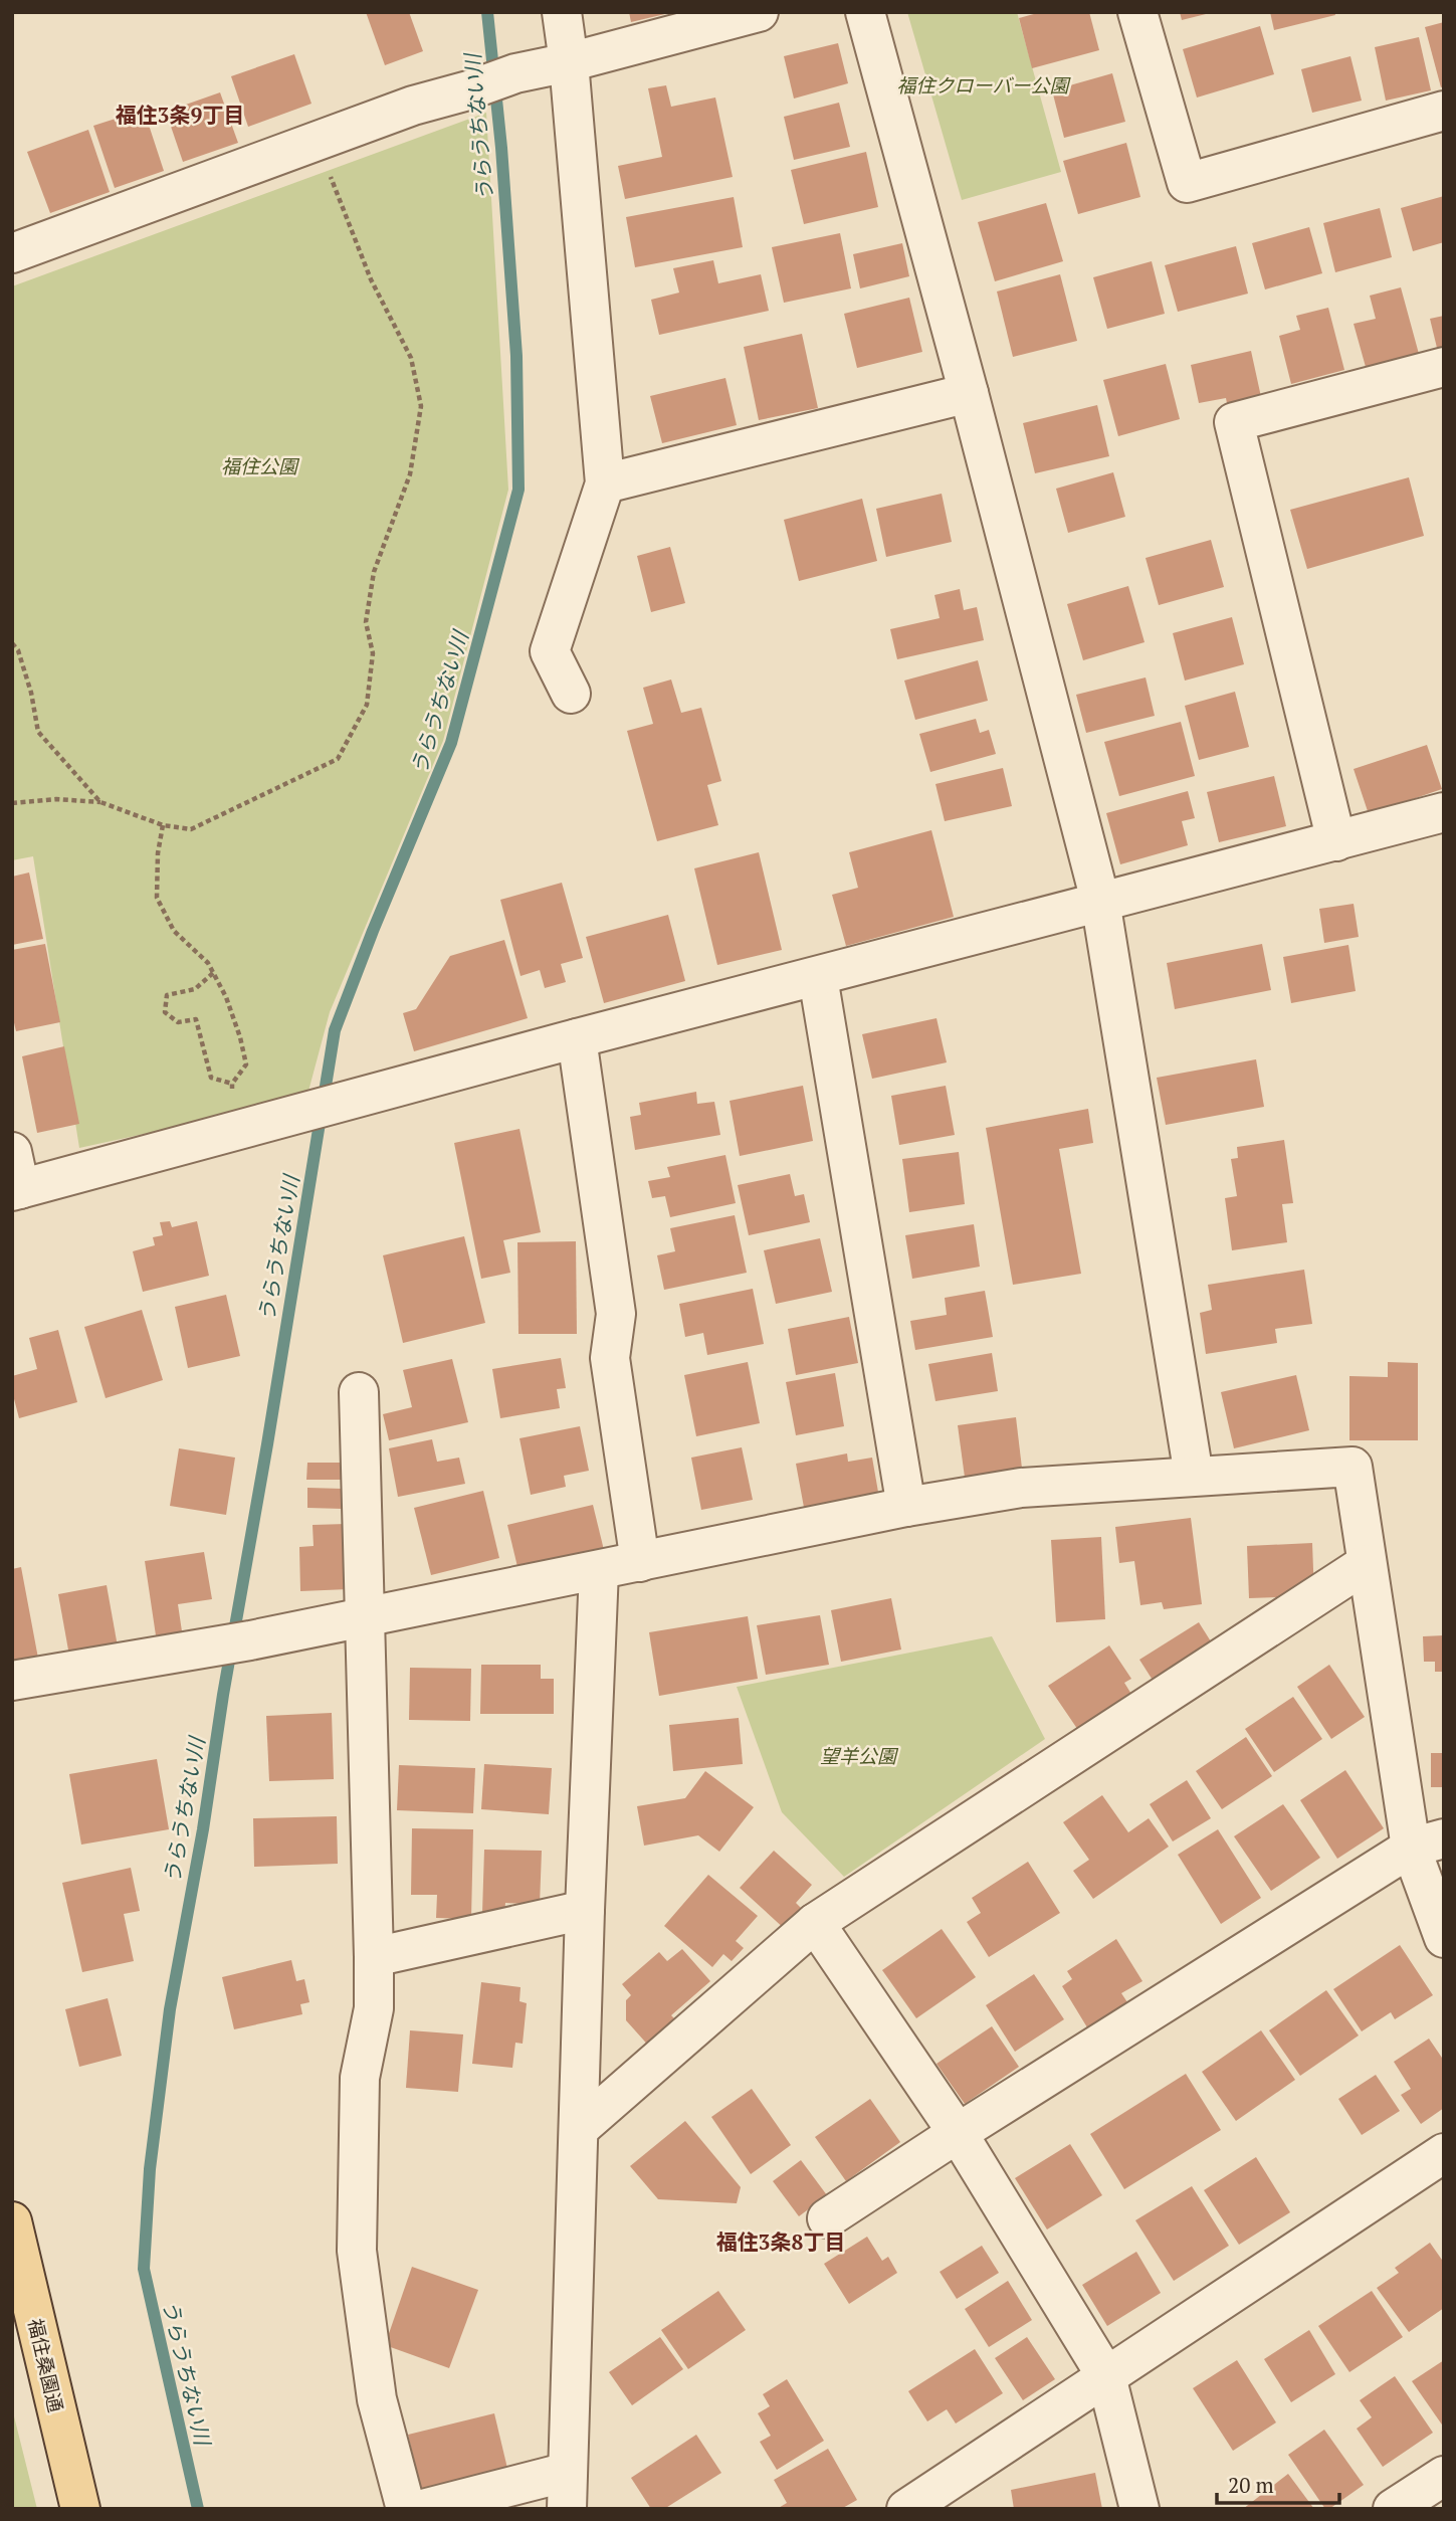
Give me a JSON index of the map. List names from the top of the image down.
{
  "streets": {
    "main road": ["福住桑園通"]
  },
  "districts": ["福住3条9丁目", "福住3条8丁目"],
  "water": ["うらうちない川"],
  "parks": ["福住クローバー公園", "福住公園", "望羊公園"],
  "scale_bar": "20 m"
}
